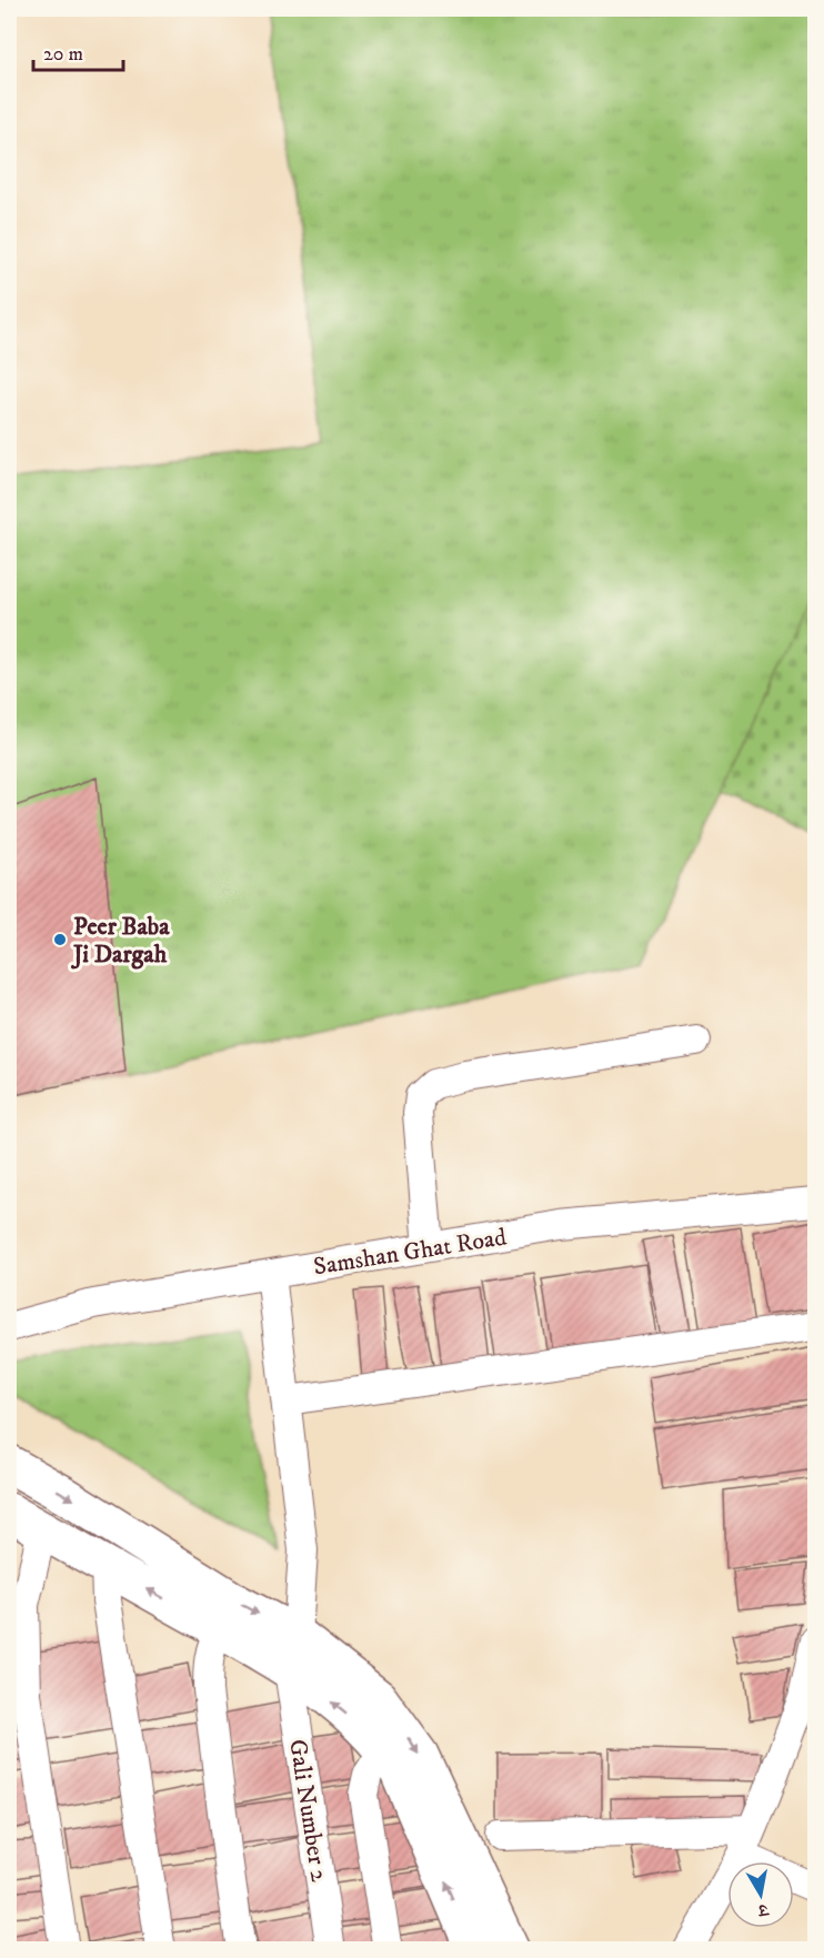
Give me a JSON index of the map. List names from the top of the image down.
{
  "streets": {
    "street": ["Samshan Ghat Road", "Gali Number 2"]
  },
  "places": ["Peer Baba Ji Dargah"],
  "scale_bar": "20 m",
  "north": "bottom"
}
